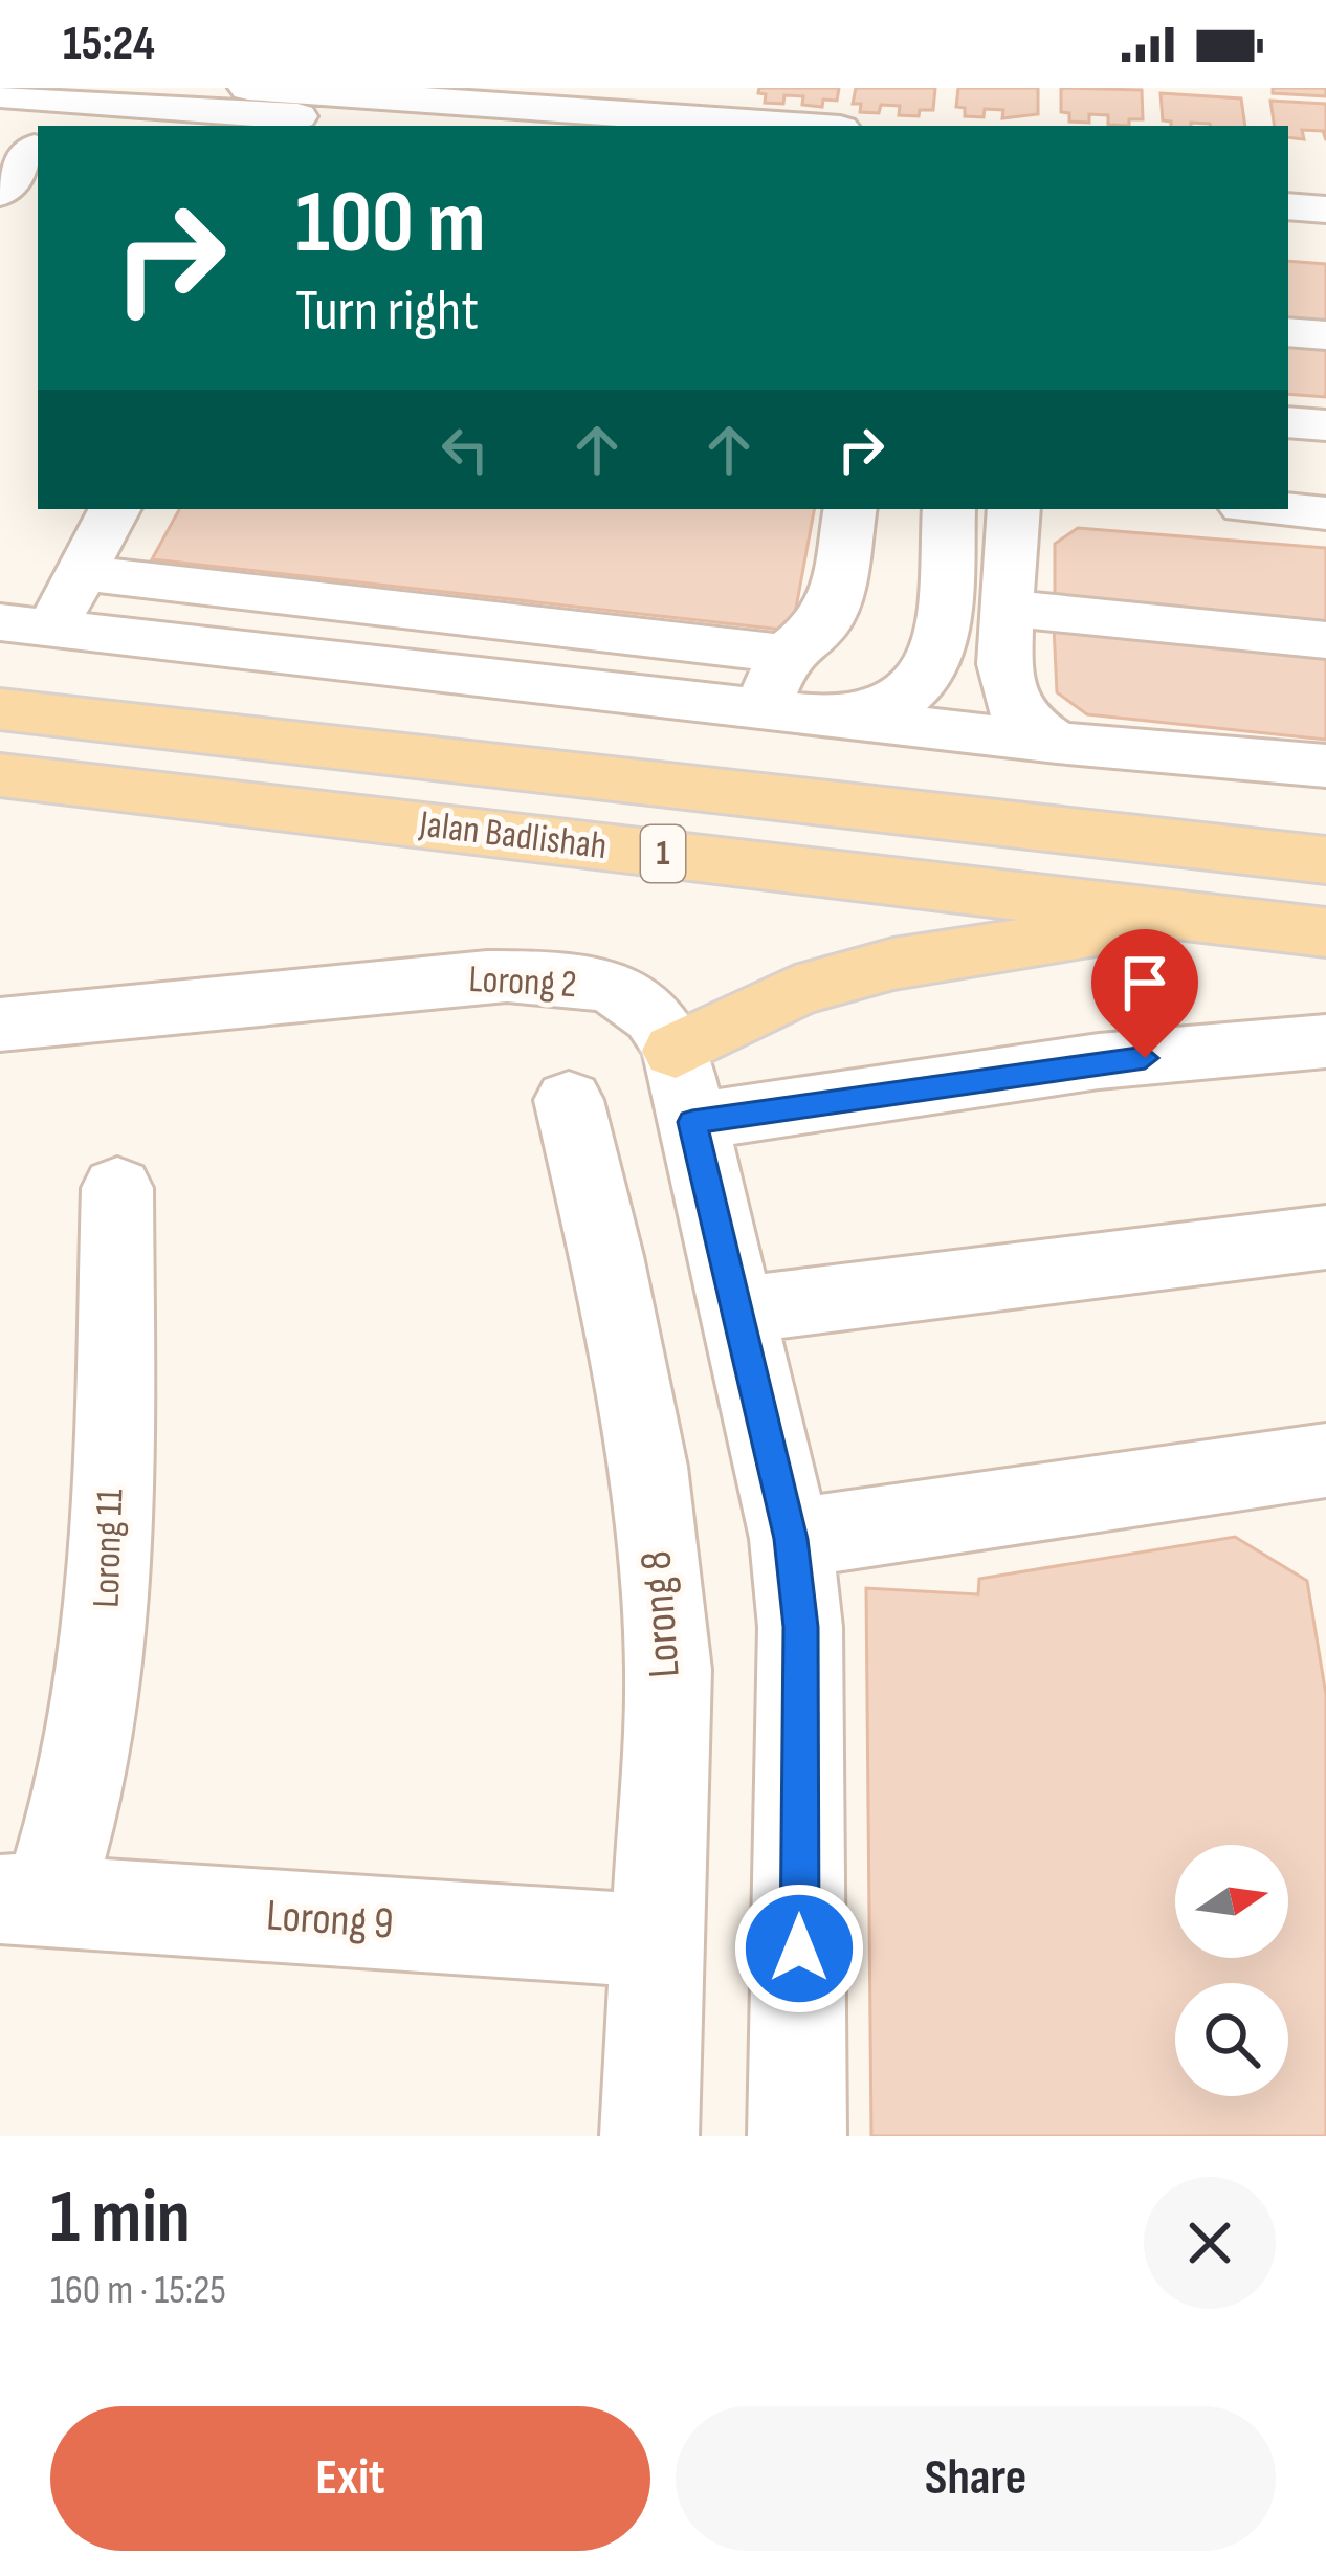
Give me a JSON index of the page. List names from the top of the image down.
{
  "streets": {
    "main road": ["Jalan Badlishah", "1"],
    "street": [
      "Lorong 2",
      "Lorong 11",
      "Lorong 8",
      "Lorong 9"
    ]
  },
  "crossings": [
    ["Lorong 11", "Lorong 9"],
    ["Lorong 8", "Lorong 9"]
  ],
  "north": "right",
  "page": {
    "status": "15:24",
    "turn": ["100 m", "Turn right"],
    "heading": ["1 min", "160 m · 15:25"],
    "buttons": ["Exit", "Share"]
  }
}
